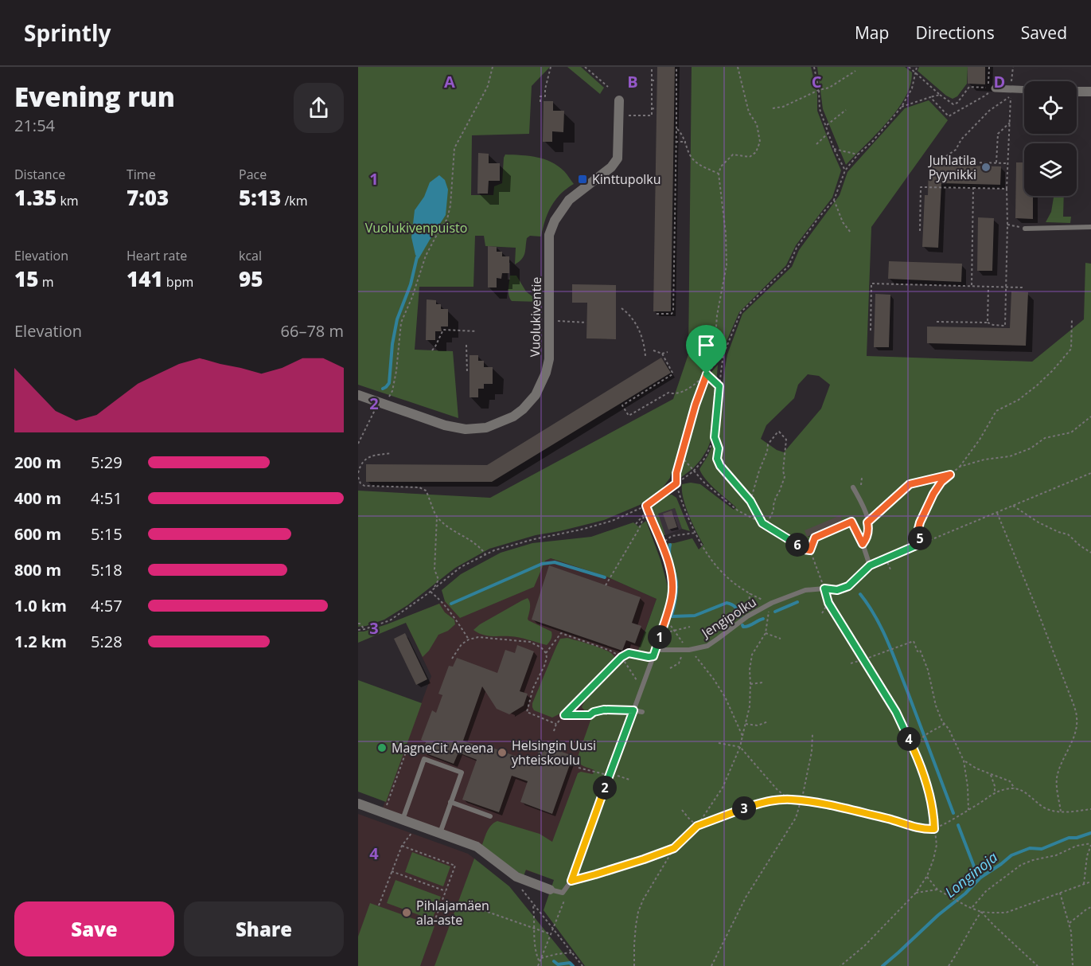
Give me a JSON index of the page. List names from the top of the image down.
{
  "streets": {
    "street": ["Vuolukiventie"],
    "lane": ["Jengipolku"]
  },
  "water": ["Longinoja"],
  "parks": ["Vuolukivenpuisto"],
  "places": {
    "other": [
      "Juhlatila Pyynikki",
      "MagneCit Areena",
      "Helsingin Uusi yhteiskoulu",
      "Pihlajamäen ala-aste"
    ],
    "transit": ["Kinttupolku"]
  },
  "page": {
    "header": "Sprintly",
    "nav": ["Map", "Directions", "Saved"],
    "heading": ["Evening run", "21:54"],
    "stats": [
      ["Distance", "1.35 km"],
      ["Time", "7:03"],
      ["Pace", "5:13 /km"],
      ["Elevation", "15 m"],
      ["Heart rate", "141 bpm"],
      ["kcal", "95"]
    ],
    "chart": ["Elevation", "66–78 m"],
    "list": [
      {
        "name": "200 m",
        "note": "5:29"
      },
      {
        "name": "400 m",
        "note": "4:51"
      },
      {
        "name": "600 m",
        "note": "5:15"
      },
      {
        "name": "800 m",
        "note": "5:18"
      },
      {
        "name": "1.0 km",
        "note": "4:57"
      },
      {
        "name": "1.2 km",
        "note": "5:28"
      }
    ],
    "pins": [
      "5",
      "6",
      "1",
      "4",
      "2",
      "3"
    ],
    "buttons": ["Save", "Share"]
  },
  "grid": {
    "columns": [
      "A",
      "B",
      "C",
      "D"
    ],
    "rows": [
      "1",
      "2",
      "3",
      "4"
    ]
  }
}
